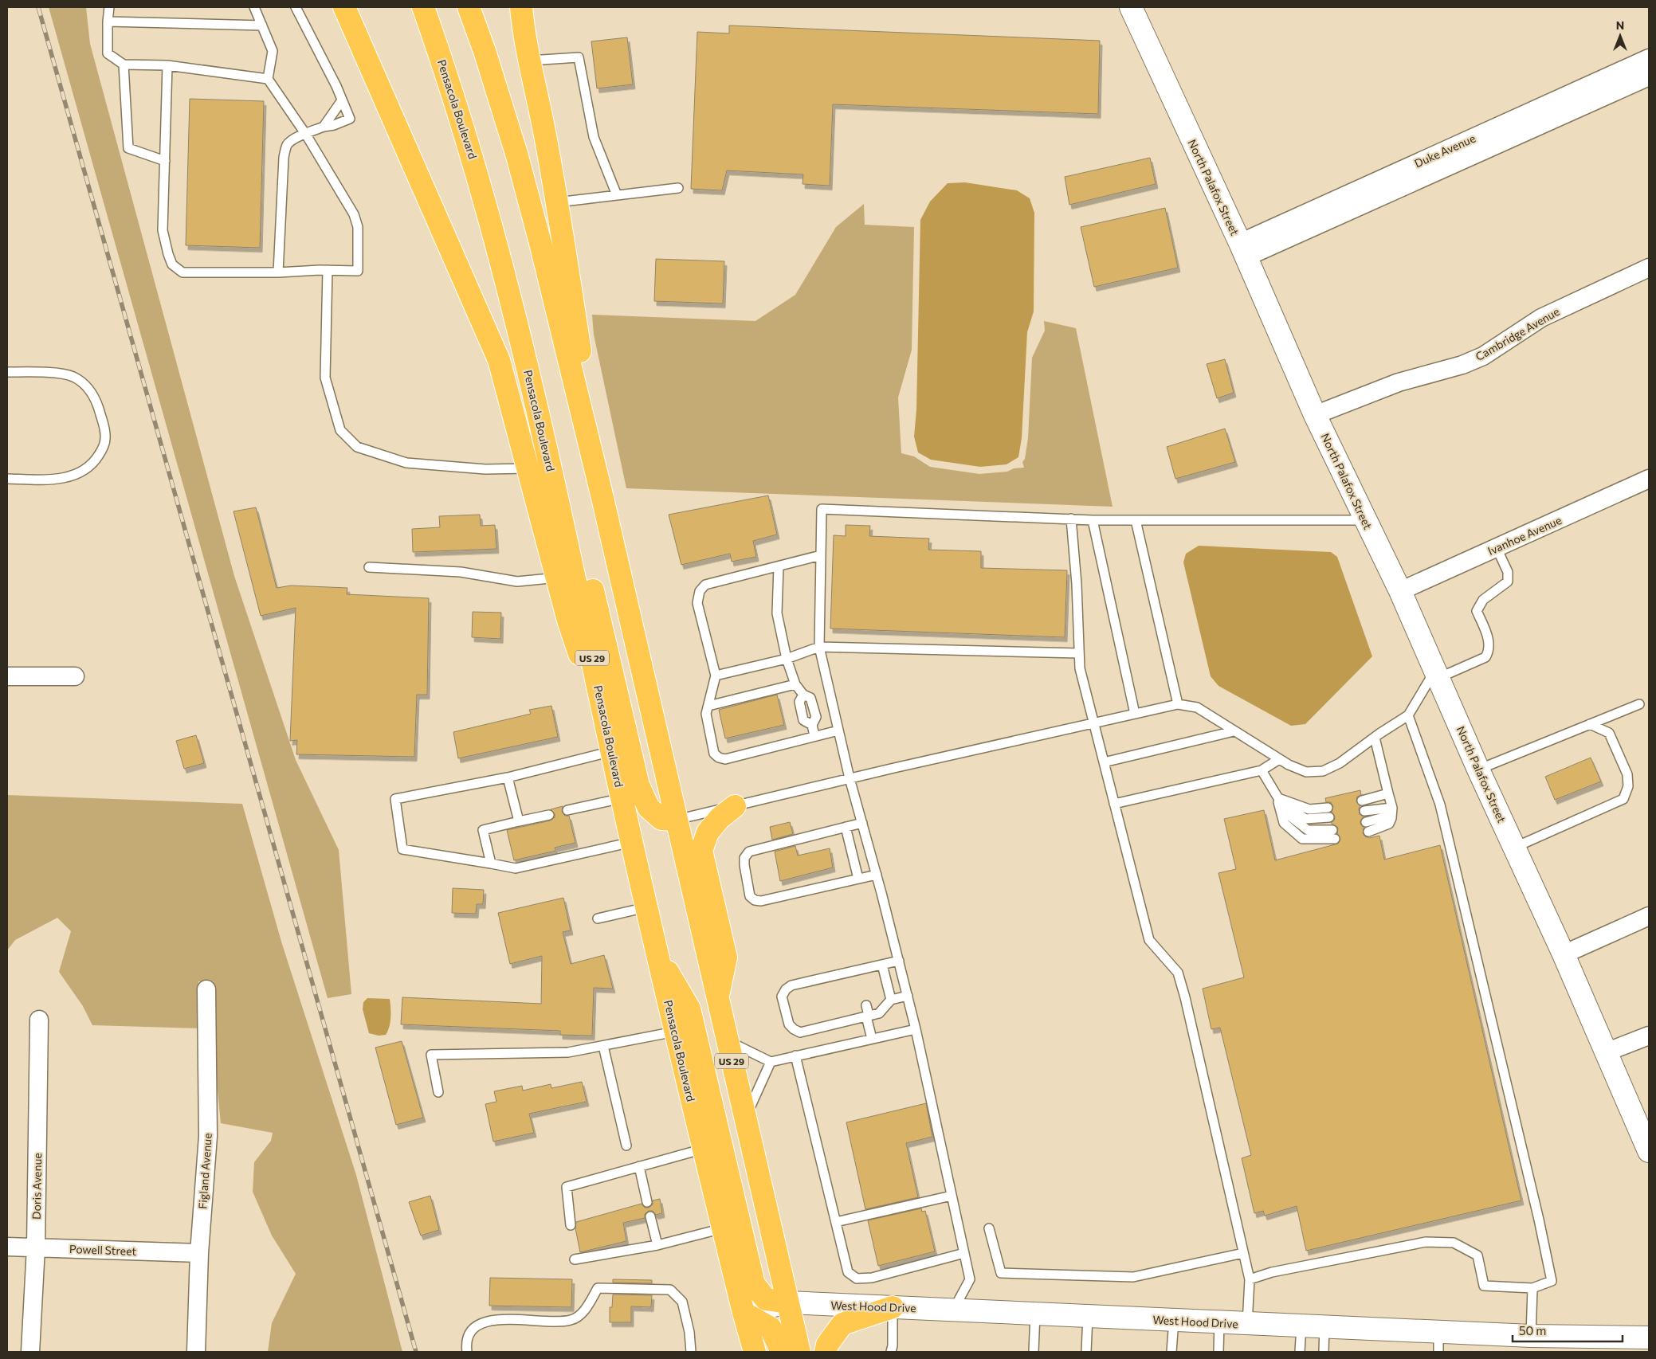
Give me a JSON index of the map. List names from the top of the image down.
{
  "streets": {
    "highway": ["Pensacola Boulevard", "US 29"],
    "main road": ["North Palafox Street", "West Hood Drive"],
    "street": [
      "Duke Avenue",
      "Cambridge Avenue",
      "Ivanhoe Avenue",
      "Figland Avenue",
      "Doris Avenue",
      "Powell Street"
    ]
  },
  "crossings": [
    ["Pensacola Boulevard", "West Hood Drive"],
    ["Duke Avenue", "North Palafox Street"],
    ["North Palafox Street", "Cambridge Avenue"],
    ["North Palafox Street", "Ivanhoe Avenue"],
    ["US 29", "West Hood Drive"],
    ["Figland Avenue", "Powell Street"],
    ["Doris Avenue", "Powell Street"]
  ],
  "scale_bar": "50 m",
  "north": "top"
}
